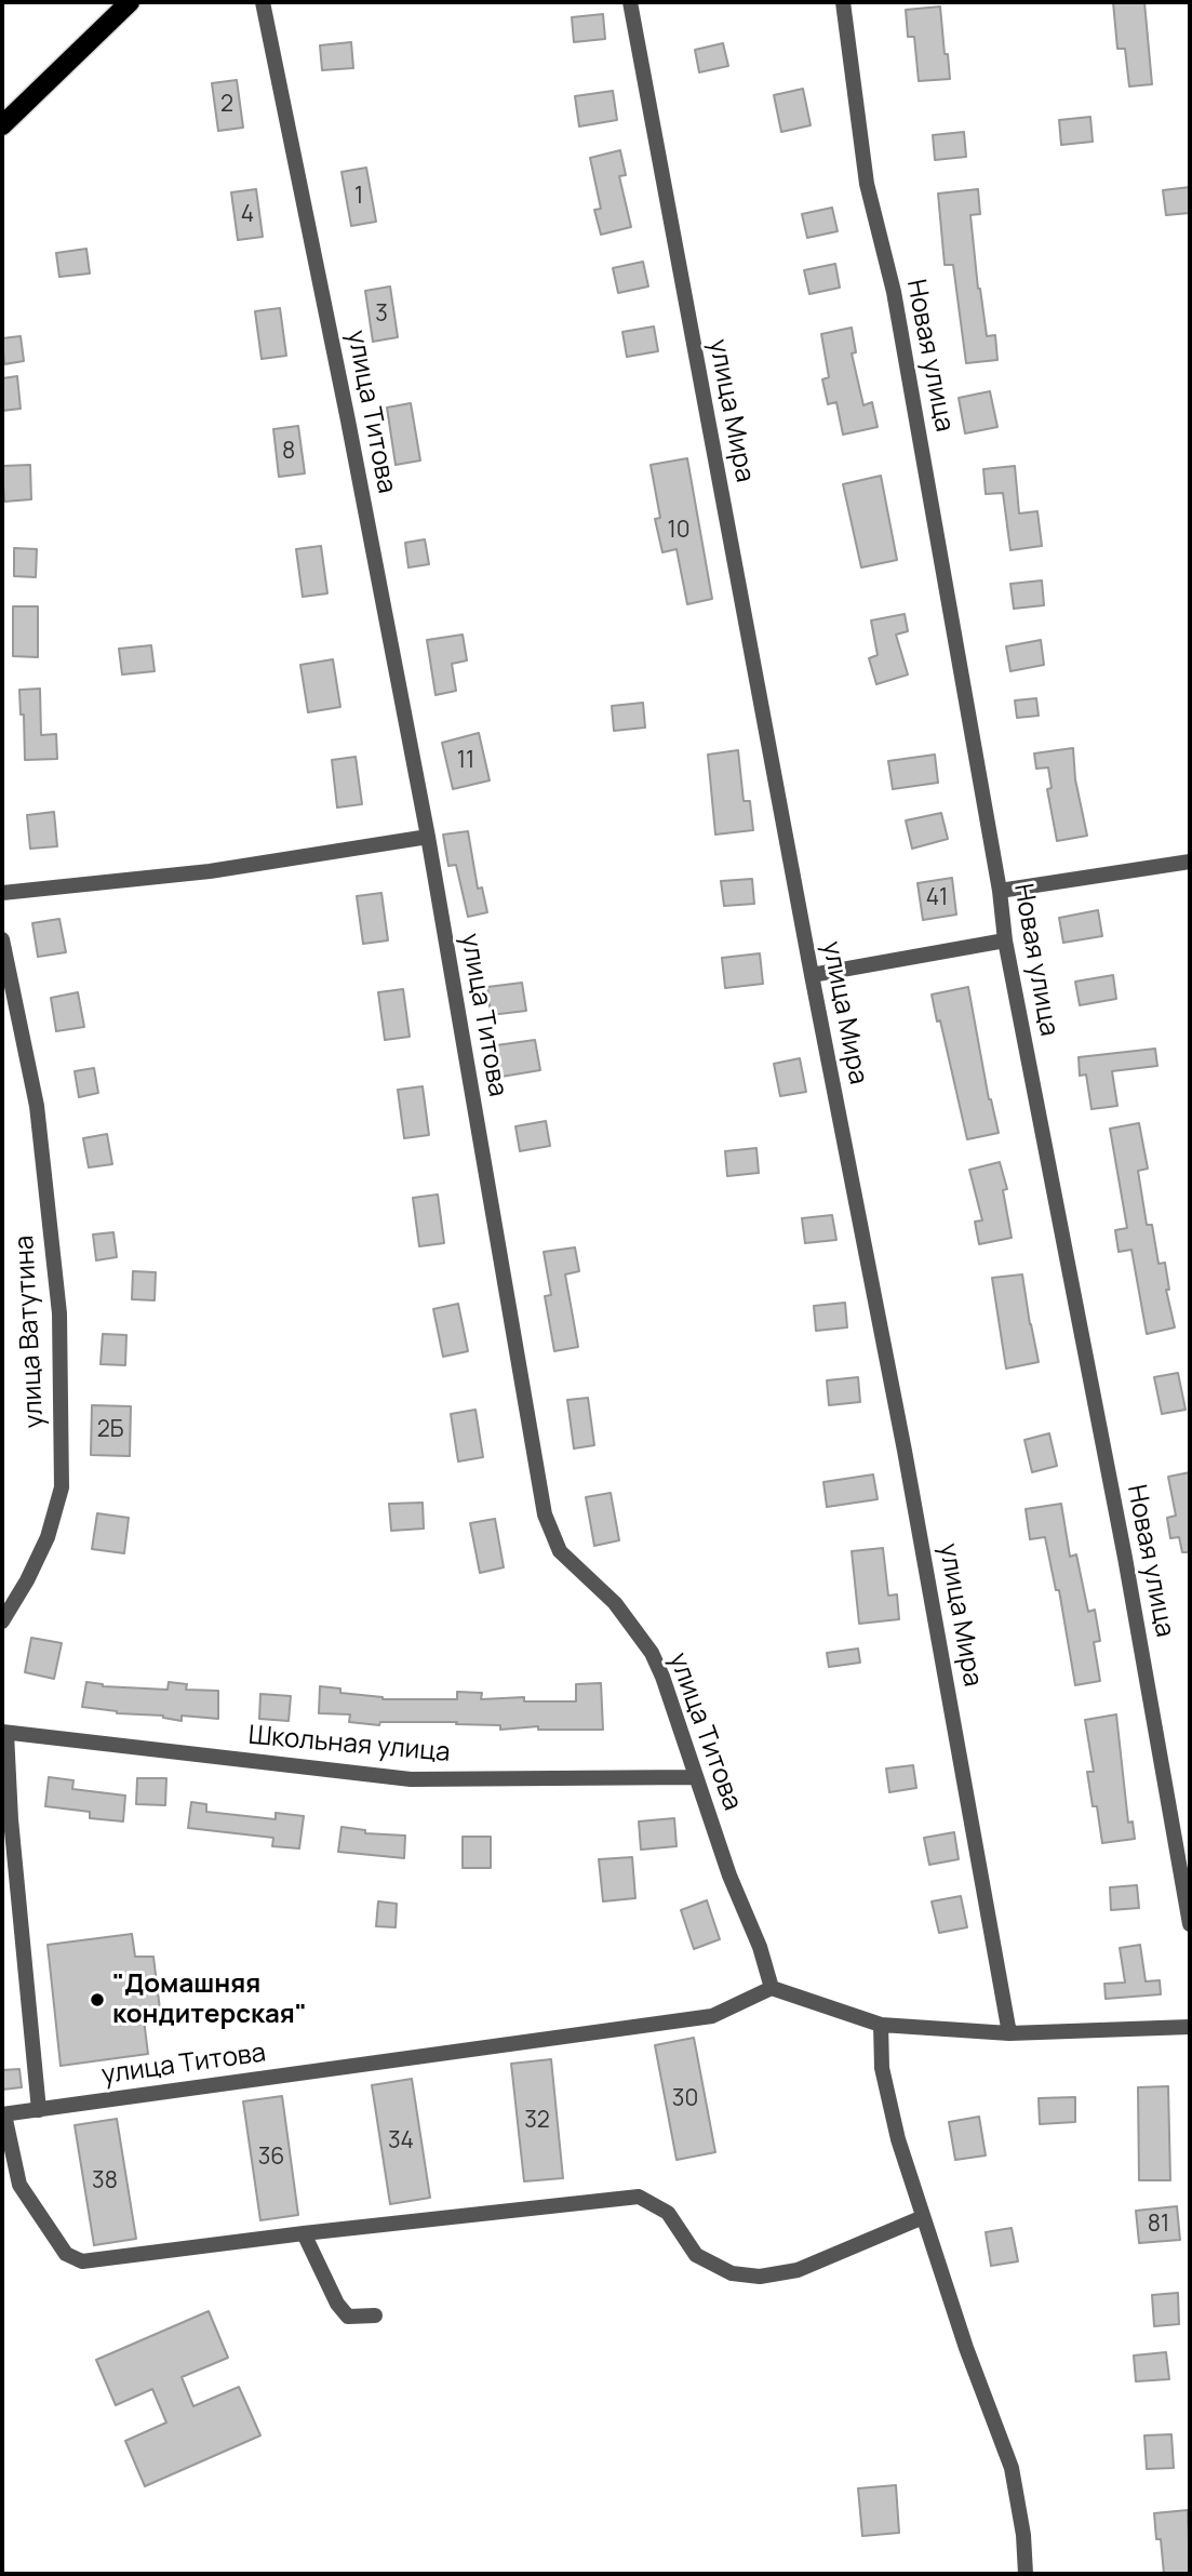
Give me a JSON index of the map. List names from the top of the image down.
{
  "streets": {
    "street": [
      "Новая улица",
      "улица Мира",
      "улица Титова",
      "улица Ватутина",
      "Школьная улица"
    ]
  },
  "crossings": [
    ["улица Титова", "Школьная улица"]
  ],
  "places": ["\"Домашняя кондитерская\""],
  "house_numbers": [
    "2",
    "1",
    "4",
    "3",
    "8",
    "10",
    "11",
    "41",
    "2Б",
    "30",
    "32",
    "34",
    "36",
    "38",
    "81"
  ]
}
